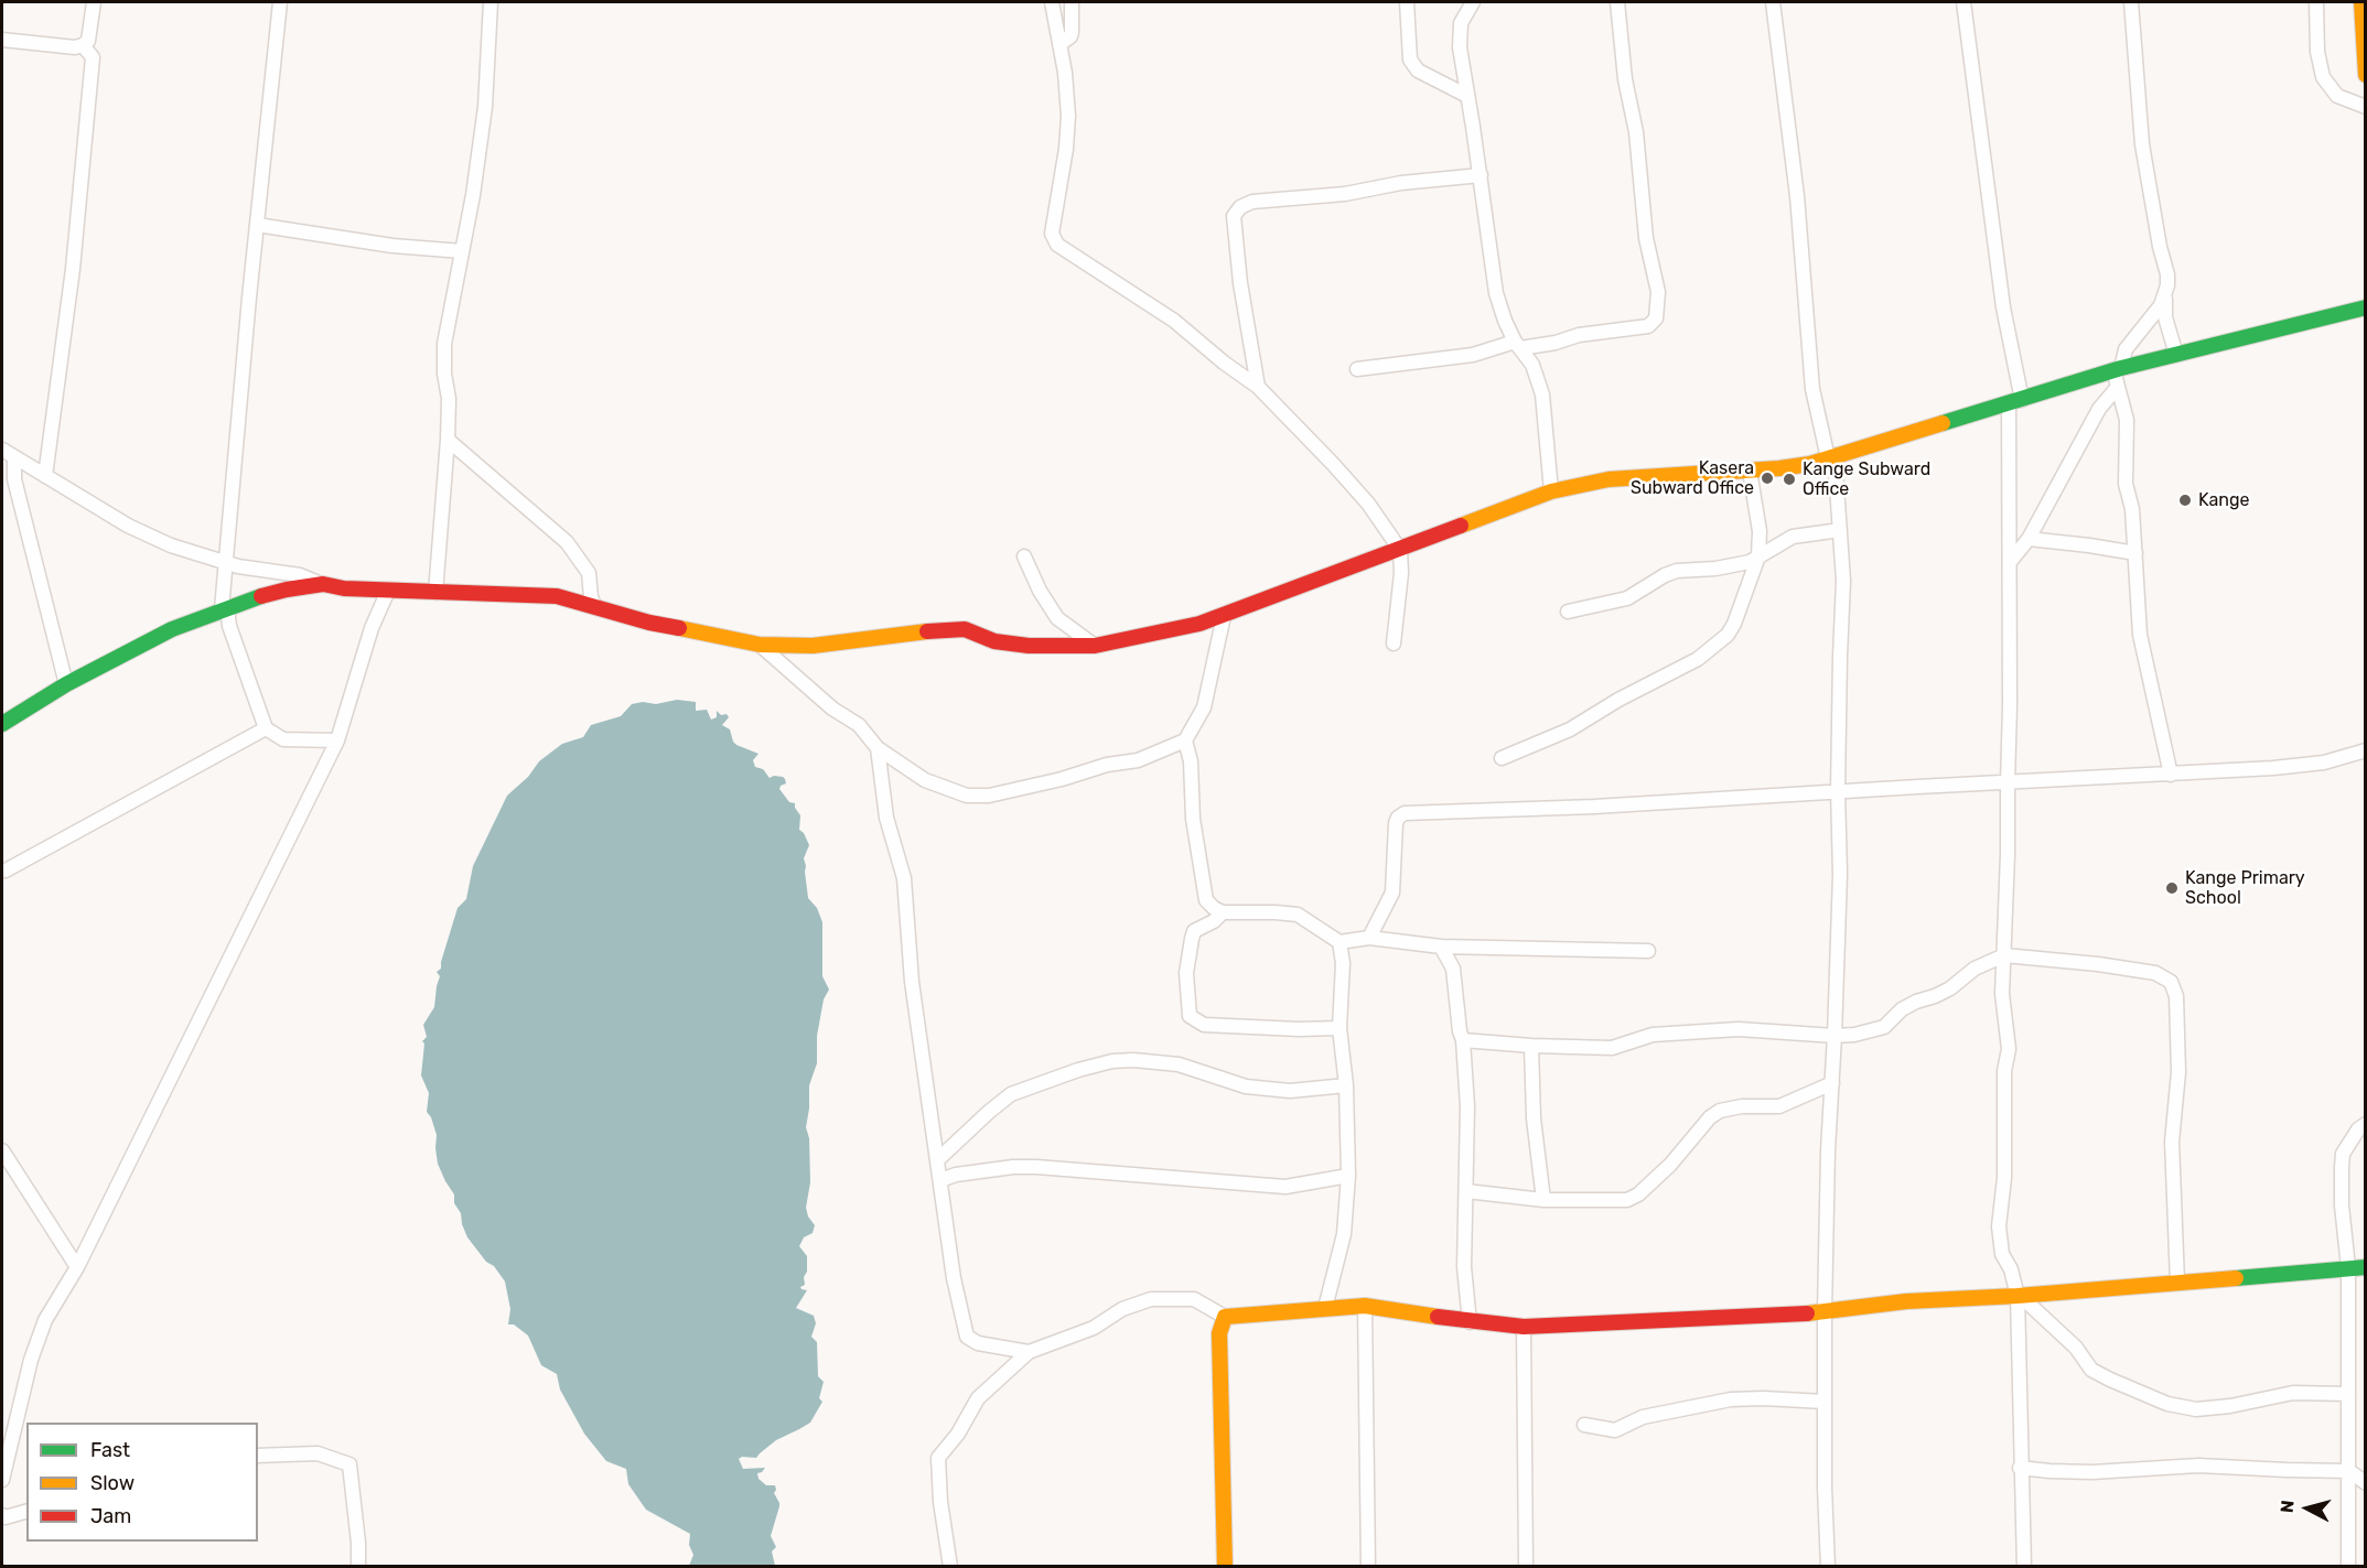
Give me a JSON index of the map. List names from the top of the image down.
{
  "places": [
    "Kasera Subward Office",
    "Kange Subward Office",
    "Kange",
    "Kange Primary School"
  ],
  "legend": ["Fast", "Slow", "Jam"],
  "north": "left"
}
